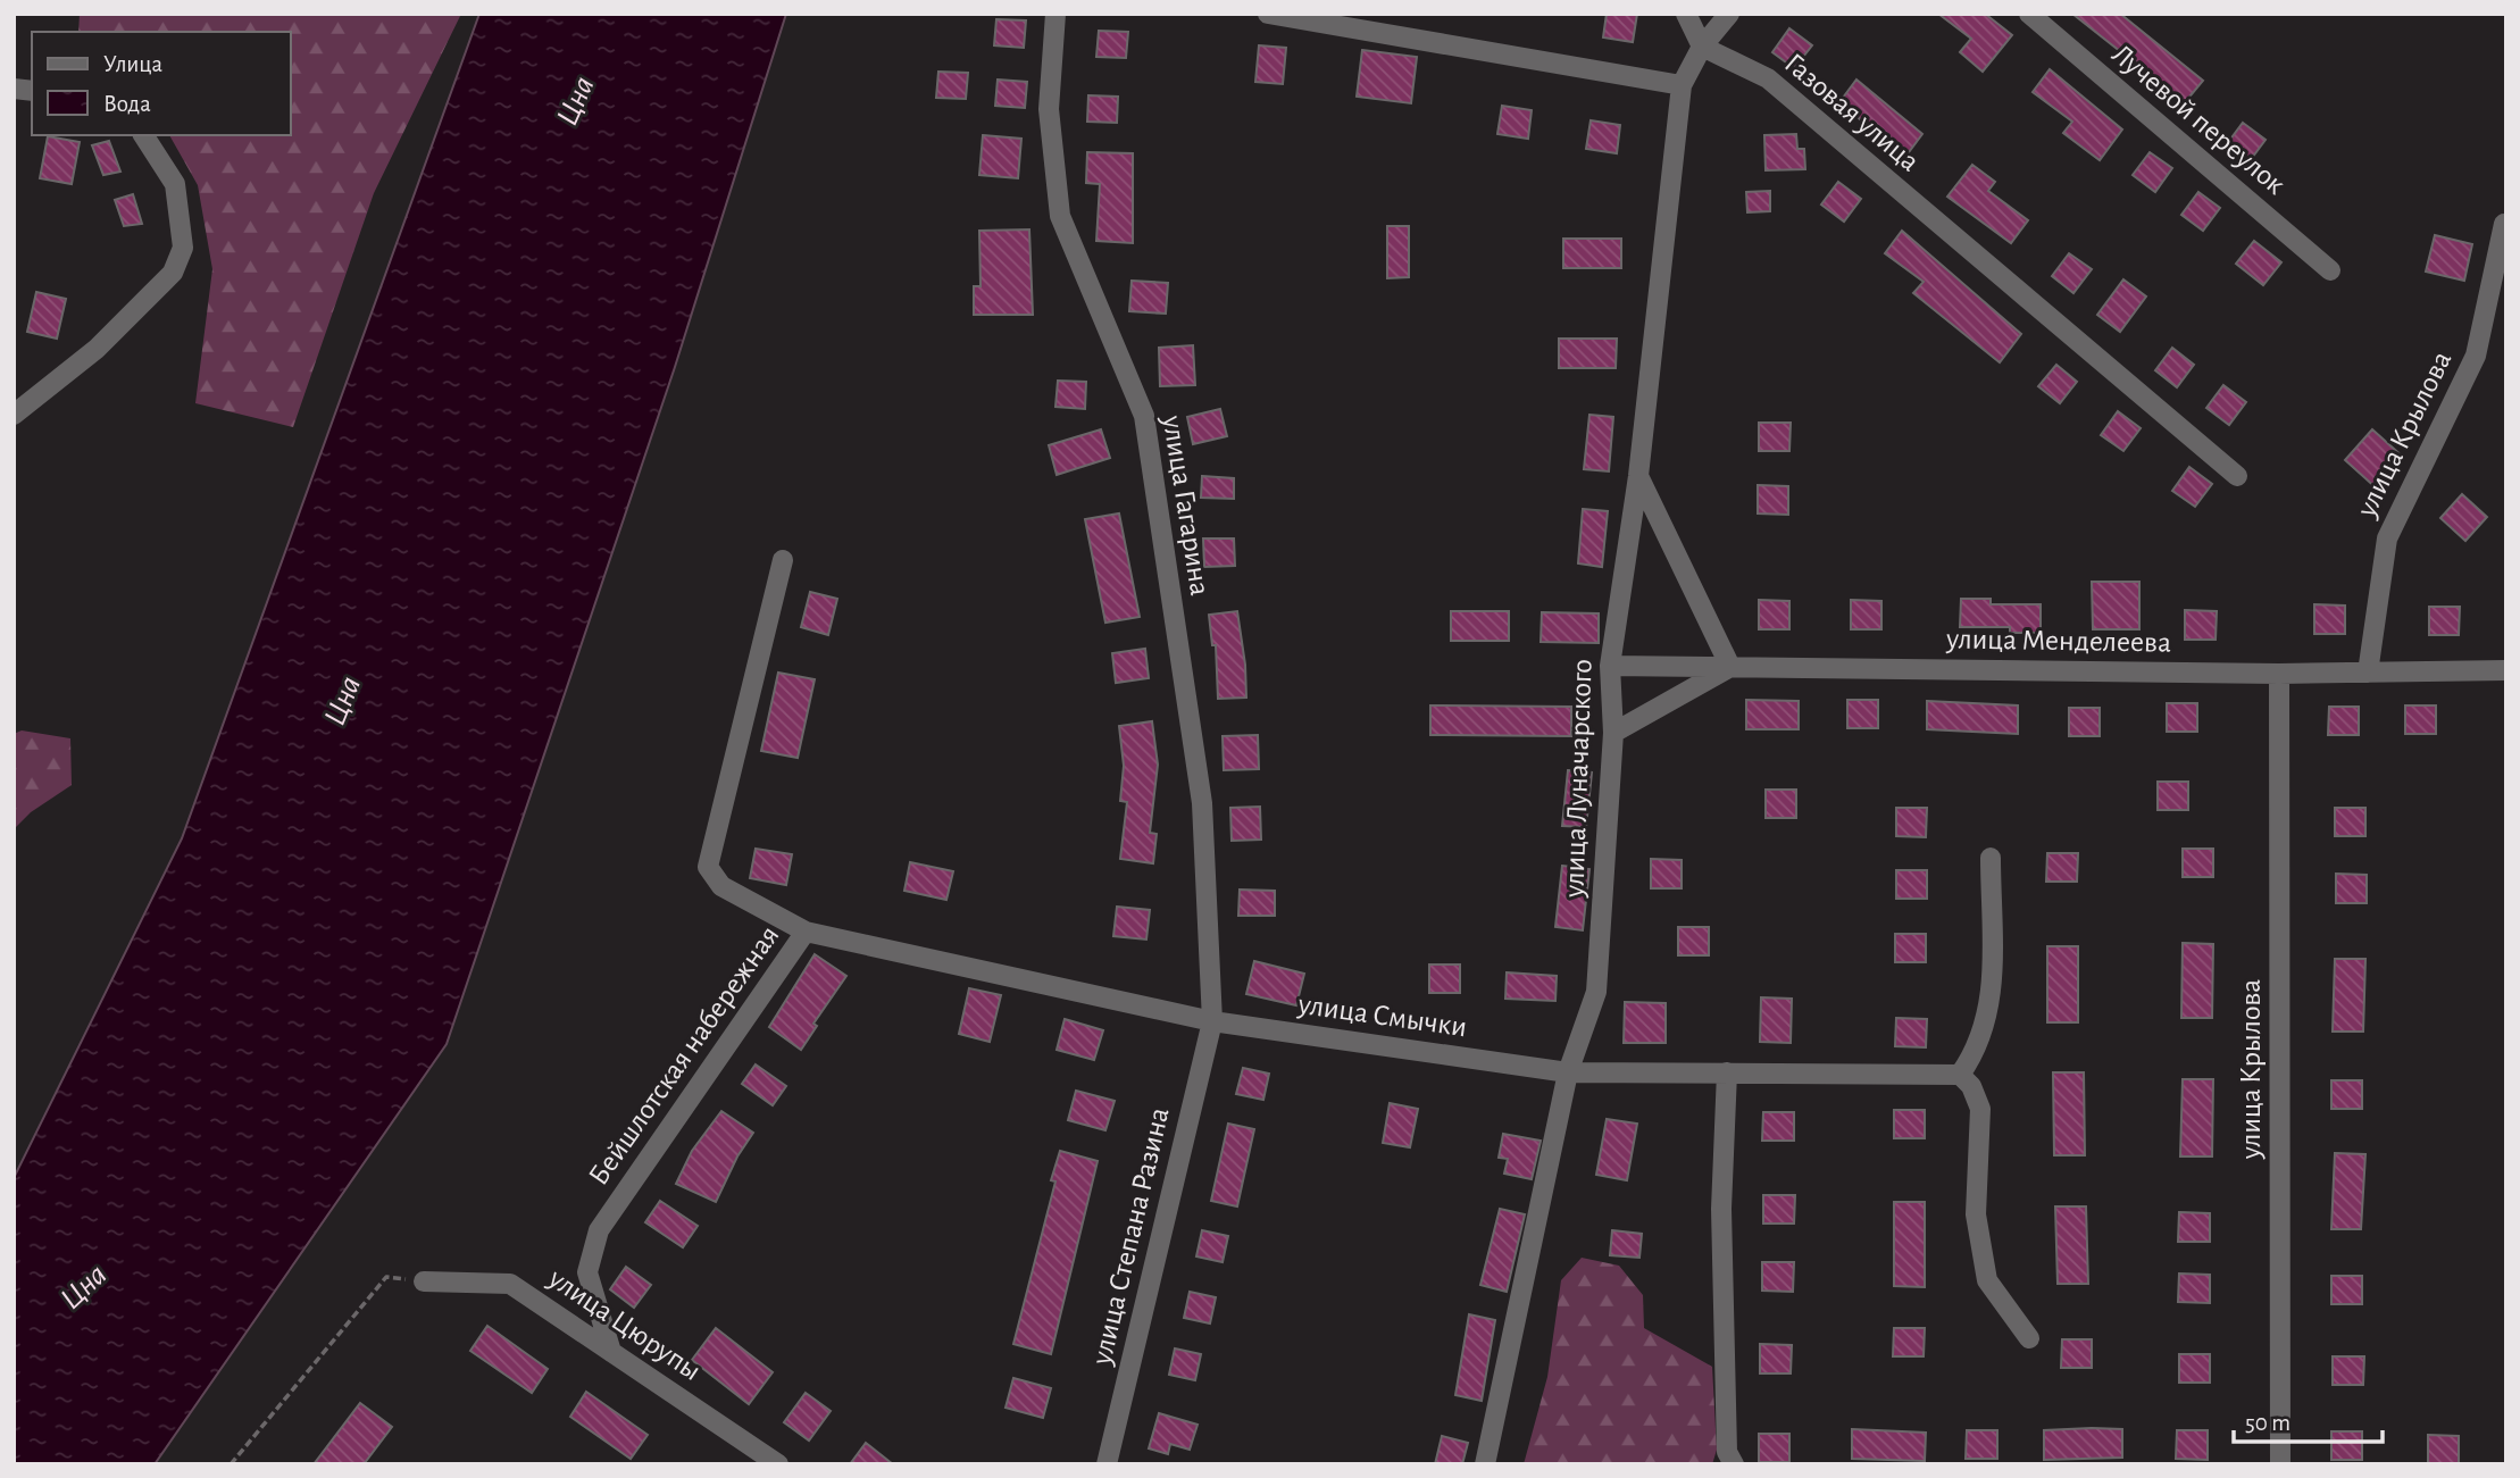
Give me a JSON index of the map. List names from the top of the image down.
{
  "streets": {
    "street": [
      "Газовая улица",
      "Лучевой переулок",
      "улица Крылова",
      "улица Гагарина",
      "улица Менделеева",
      "улица Луначарского",
      "улица Смычки",
      "Бейшлотская набережная",
      "улица Степана Разина",
      "улица Цюрупы"
    ]
  },
  "crossings": [
    ["улица Крылова", "улица Менделеева"],
    ["улица Гагарина", "улица Смычки"],
    ["улица Гагарина", "улица Степана Разина"],
    ["улица Менделеева", "улица Луначарского"],
    ["улица Луначарского", "улица Смычки"],
    ["улица Смычки", "Бейшлотская набережная"],
    ["улица Смычки", "улица Степана Разина"],
    ["Бейшлотская набережная", "улица Цюрупы"]
  ],
  "water": ["Цна"],
  "legend": ["Улица", "Вода"],
  "scale_bar": "50 m"
}
